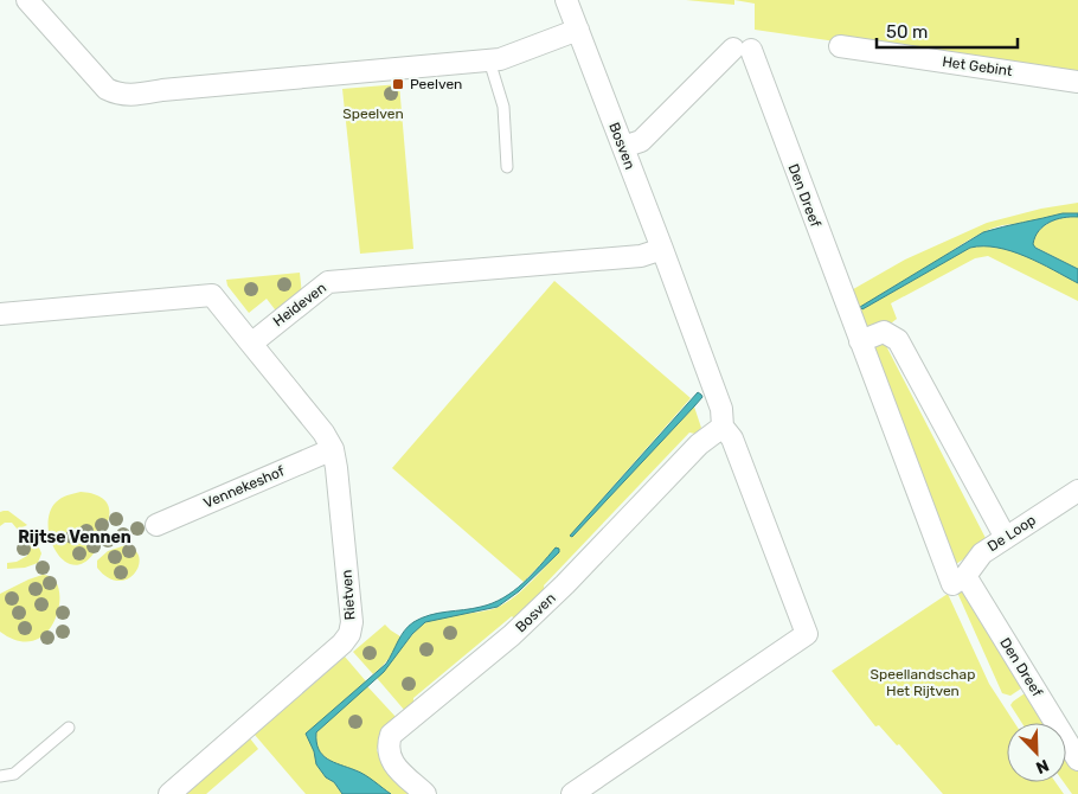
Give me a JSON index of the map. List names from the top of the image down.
{
  "streets": {
    "street": [
      "Het Gebint",
      "Bosven",
      "Den Dreef",
      "Heideven",
      "Vennekeshof",
      "De Loop",
      "Rietven"
    ]
  },
  "crossings": [
    ["Bosven", "Den Dreef"],
    ["Bosven", "Heideven"],
    ["Den Dreef", "De Loop"],
    ["Heideven", "Rietven"],
    ["Vennekeshof", "Rietven"]
  ],
  "districts": ["Rijtse Vennen"],
  "parks": ["Speelven", "Speellandschap Het Rijtven"],
  "places": {
    "transit": ["Peelven"]
  },
  "scale_bar": "50 m",
  "north": "bottom right"
}
